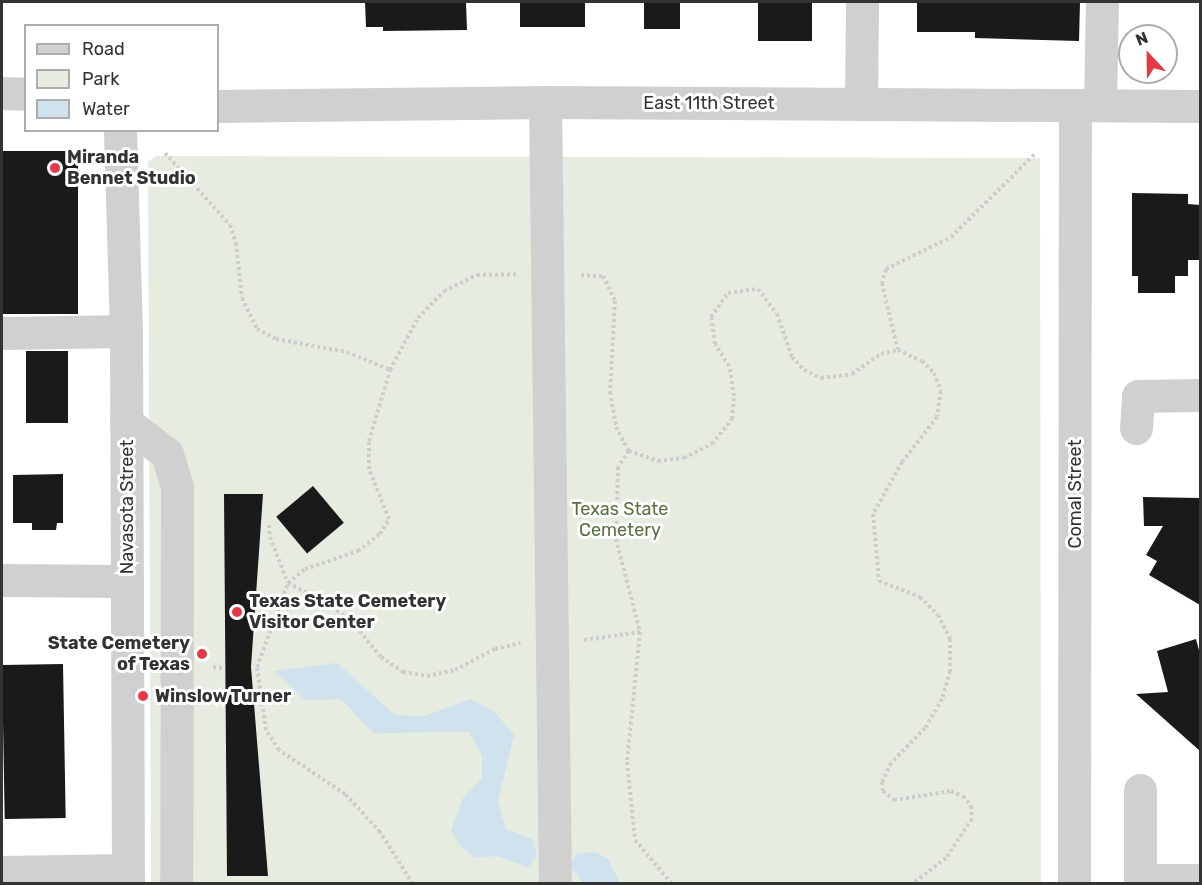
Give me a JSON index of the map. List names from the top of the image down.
{
  "streets": {
    "street": ["East 11th Street", "Comal Street", "Navasota Street"]
  },
  "crossings": [
    ["East 11th Street", "Comal Street"]
  ],
  "parks": ["Texas State Cemetery"],
  "places": [
    "Miranda Bennet Studio",
    "Texas State Cemetery Visitor Center",
    "State Cemetery of Texas",
    "Winslow Turner"
  ],
  "legend": ["Road", "Park", "Water"],
  "north": "top"
}
